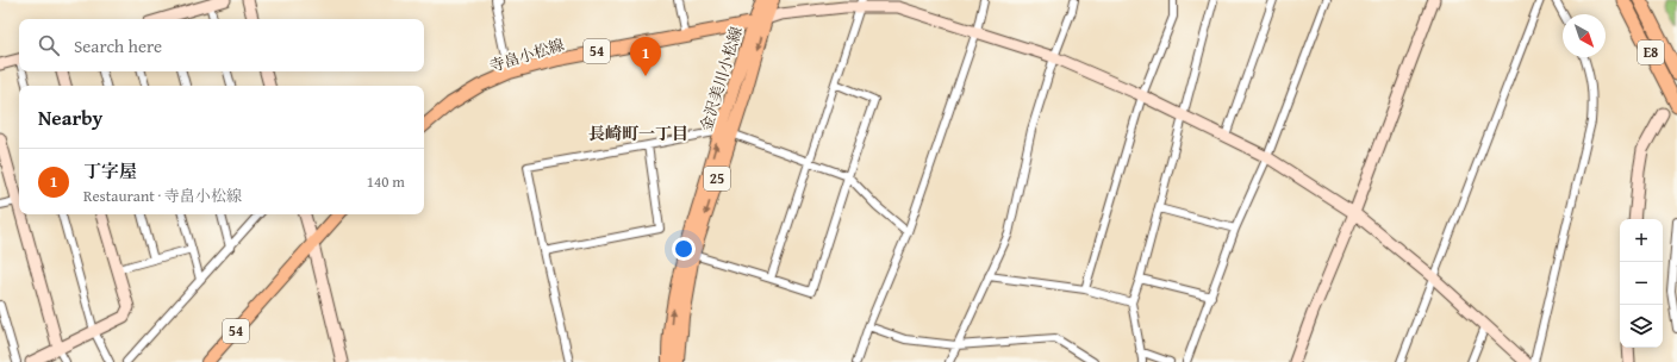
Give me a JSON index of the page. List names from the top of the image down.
{
  "streets": {
    "highway": ["E8"],
    "main road": [
      "54",
      "寺畠小松線",
      "金沢美川小松線",
      "25"
    ]
  },
  "crossings": [
    ["寺畠小松線", "金沢美川小松線"],
    ["寺畠小松線", "25"],
    ["金沢美川小松線", "25"]
  ],
  "districts": ["長崎町一丁目"],
  "north": "bottom right",
  "page": {
    "search": "Search here",
    "pins": "1",
    "heading": "Nearby",
    "list": [
      {
        "mark": "1",
        "name": "丁字屋",
        "note": "Restaurant · 寺畠小松線",
        "value": "140 m"
      }
    ],
    "map_buttons": ["+", "−"]
  }
}
